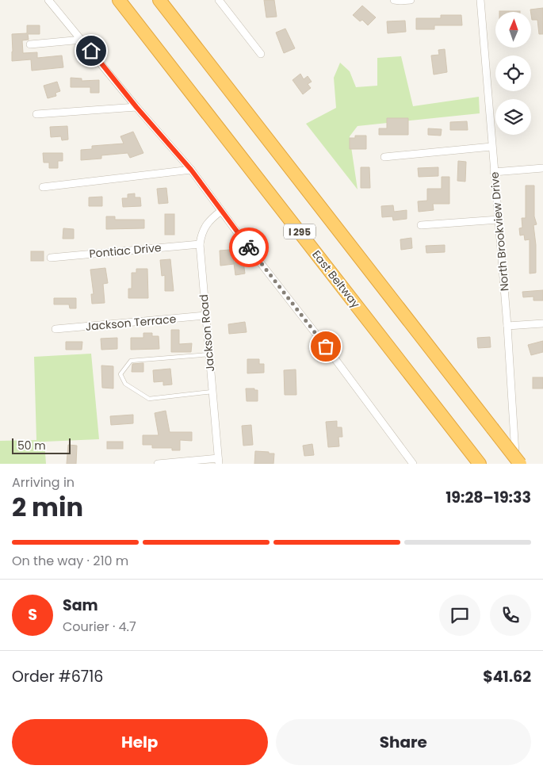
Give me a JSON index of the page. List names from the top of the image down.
{
  "streets": {
    "highway": ["I 295", "East Beltway"],
    "street": [
      "North Brookview Drive",
      "Pontiac Drive",
      "Jackson Terrace",
      "Jackson Road"
    ]
  },
  "crossings": [
    ["Pontiac Drive", "Jackson Road"],
    ["Jackson Terrace", "Jackson Road"]
  ],
  "scale_bar": "50 m",
  "north": "top",
  "page": {
    "scale": "50 m",
    "heading": ["2 min", "Arriving in", "19:28–19:33"],
    "panel": [
      "Sam",
      "Courier · 4.7",
      "Order #6716",
      "$41.62"
    ],
    "bar": "On the way · 210 m",
    "round": "S",
    "buttons": ["Help", "Share"]
  }
}
